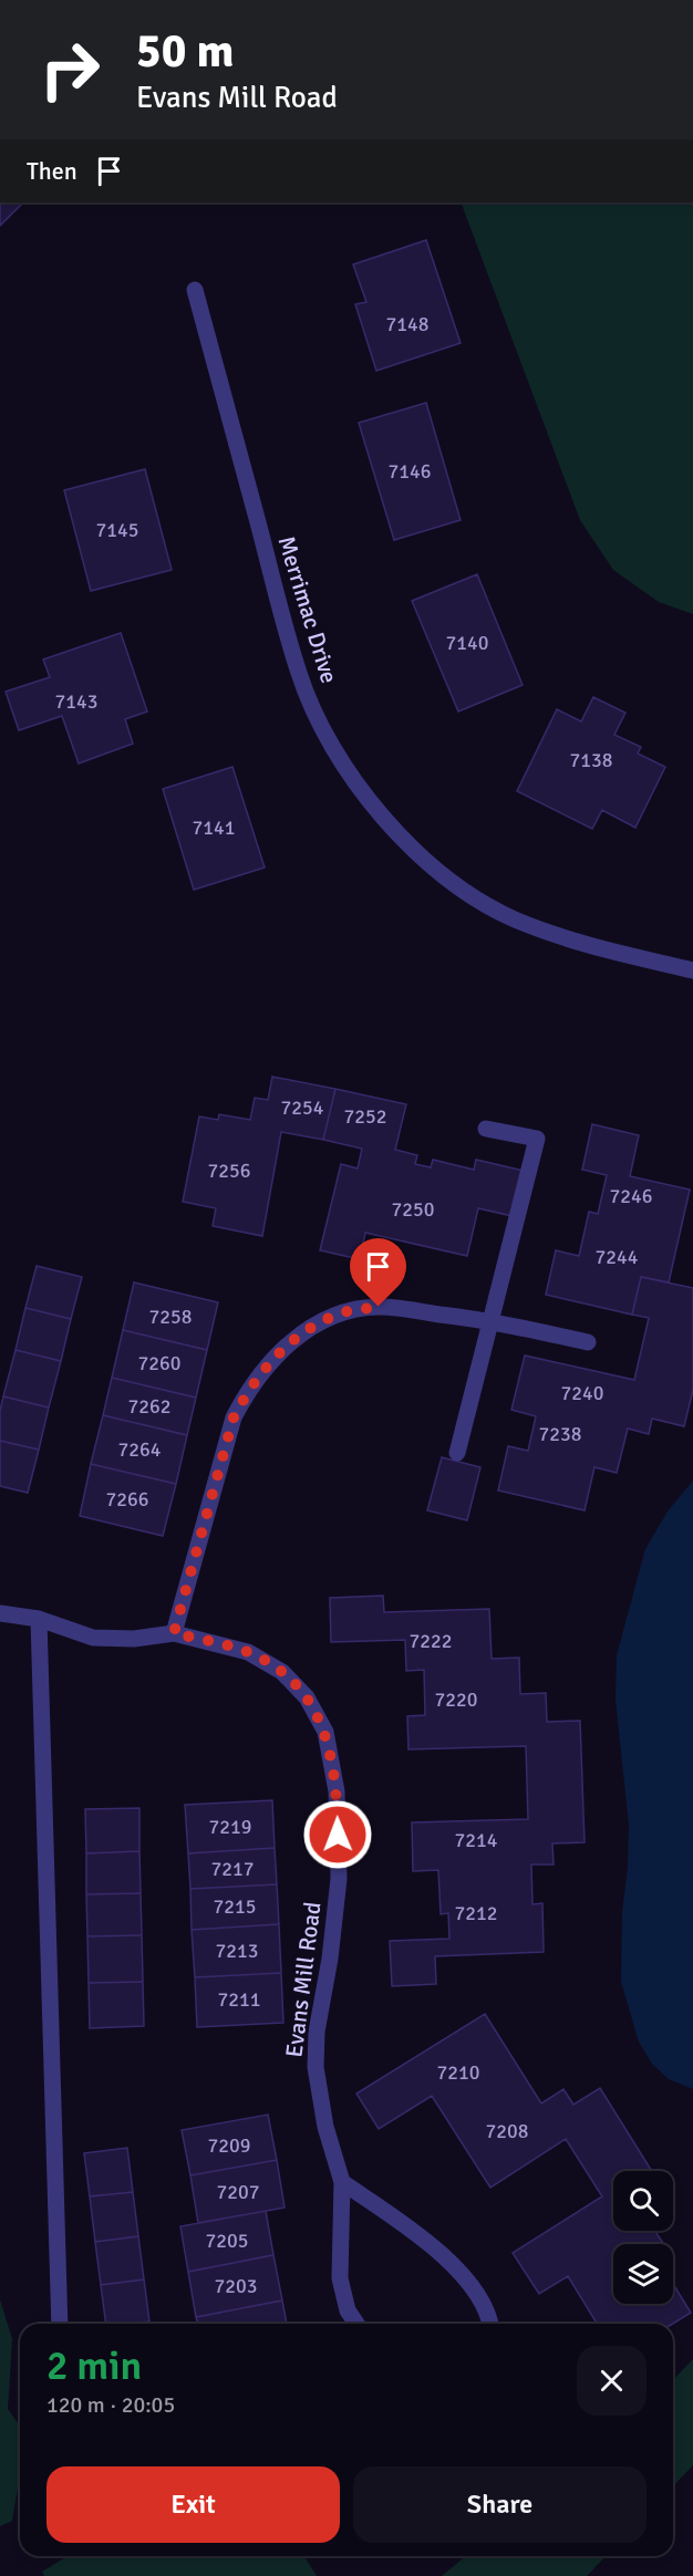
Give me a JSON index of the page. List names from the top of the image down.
{
  "streets": {
    "street": ["Merrimac Drive", "Evans Mill Road"]
  },
  "house_numbers": [
    "7148",
    "7146",
    "7145",
    "7140",
    "7143",
    "7138",
    "7141",
    "7254",
    "7252",
    "7256",
    "7246",
    "7250",
    "7244",
    "7258",
    "7260",
    "7240",
    "7262",
    "7238",
    "7264",
    "7266",
    "7222",
    "7220",
    "7219",
    "7214",
    "7217",
    "7215",
    "7212",
    "7213",
    "7211",
    "7210",
    "7208",
    "7209",
    "7207",
    "7205",
    "7203"
  ],
  "page": {
    "turn": ["50 m", "Evans Mill Road"],
    "then": "Then",
    "heading": ["2 min", "120 m · 20:05"],
    "buttons": ["Exit", "Share"]
  }
}
